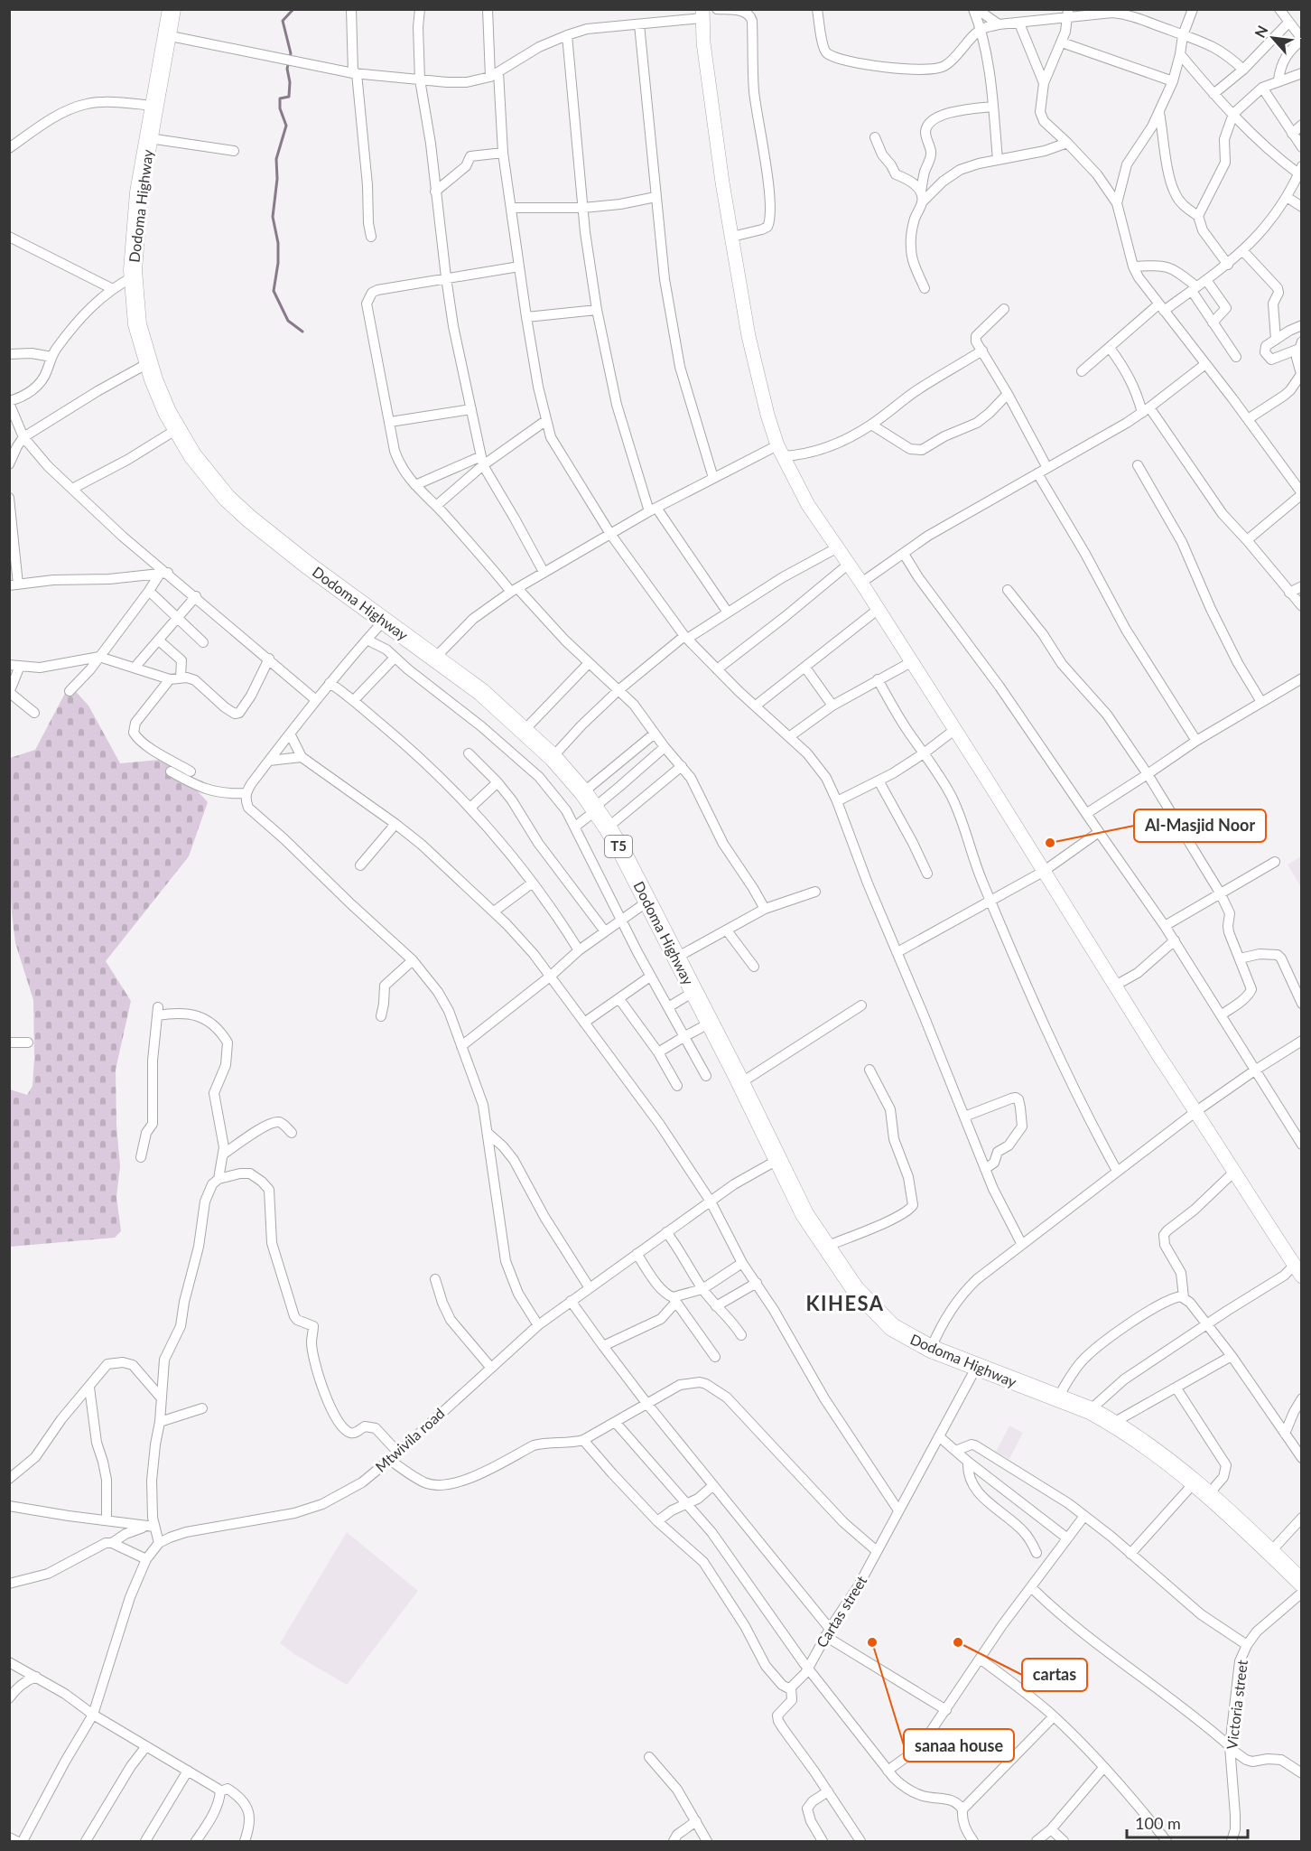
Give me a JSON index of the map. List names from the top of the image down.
{
  "streets": {
    "highway": ["Dodoma Highway", "T5"],
    "street": ["Mtwivila road", "Cartas street", "Victoria street"]
  },
  "crossings": [
    ["Dodoma Highway", "Mtwivila road"],
    ["Dodoma Highway", "Cartas street"]
  ],
  "districts": ["KIHESA"],
  "places": ["Al-Masjid Noor", "sanaa house", "cartas"],
  "scale_bar": "100 m",
  "north": "top left"
}
